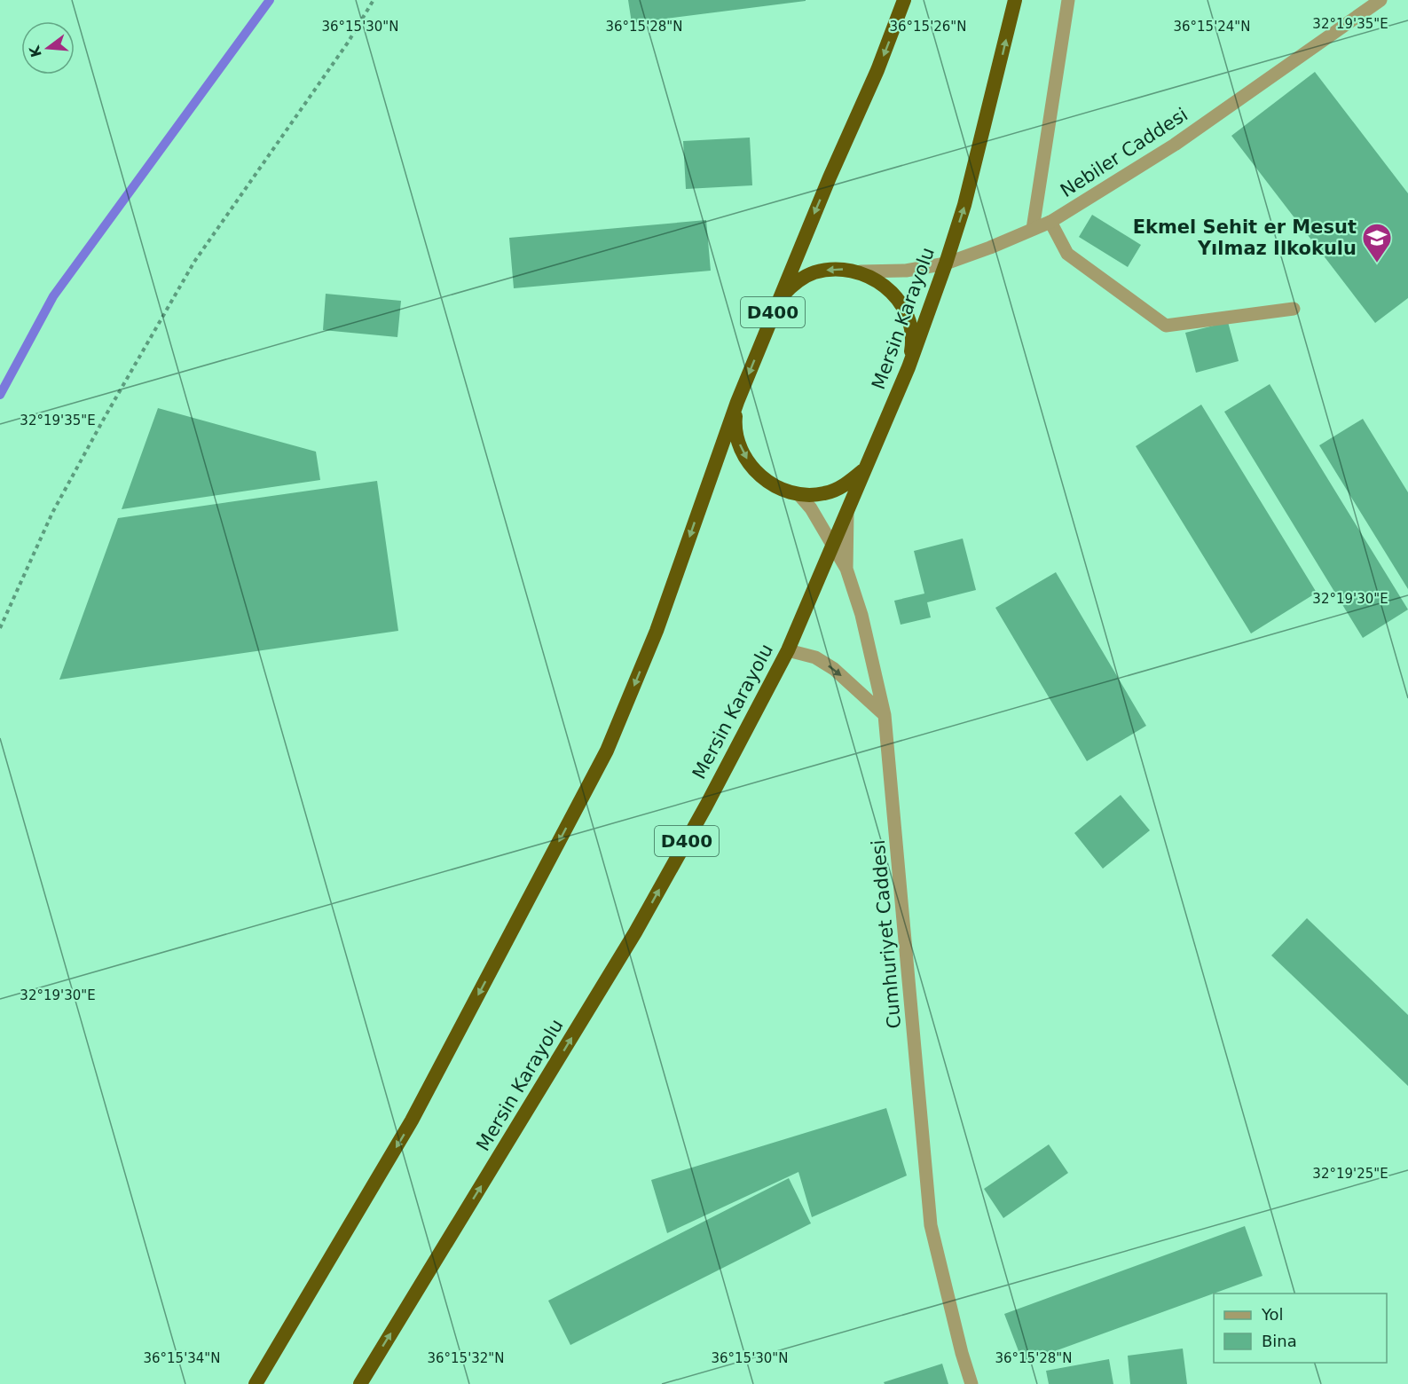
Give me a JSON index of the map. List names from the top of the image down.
{
  "streets": {
    "highway": ["D400", "Mersin Karayolu"],
    "street": ["Nebiler Caddesi", "Cumhuriyet Caddesi"]
  },
  "crossings": [
    ["Nebiler Caddesi", "Mersin Karayolu"],
    ["Mersin Karayolu", "Cumhuriyet Caddesi"]
  ],
  "places": {
    "school or university": ["Ekmel Sehit er Mesut Yılmaz Ilkokulu"]
  },
  "legend": ["Yol", "Bina"],
  "north": "left",
  "coordinates": [
    "32°19'35\"E",
    "36°15'30\"N",
    "36°15'28\"N",
    "36°15'26\"N",
    "36°15'24\"N",
    "32°19'30\"E",
    "32°19'25\"E",
    "36°15'34\"N",
    "36°15'32\"N"
  ]
}
